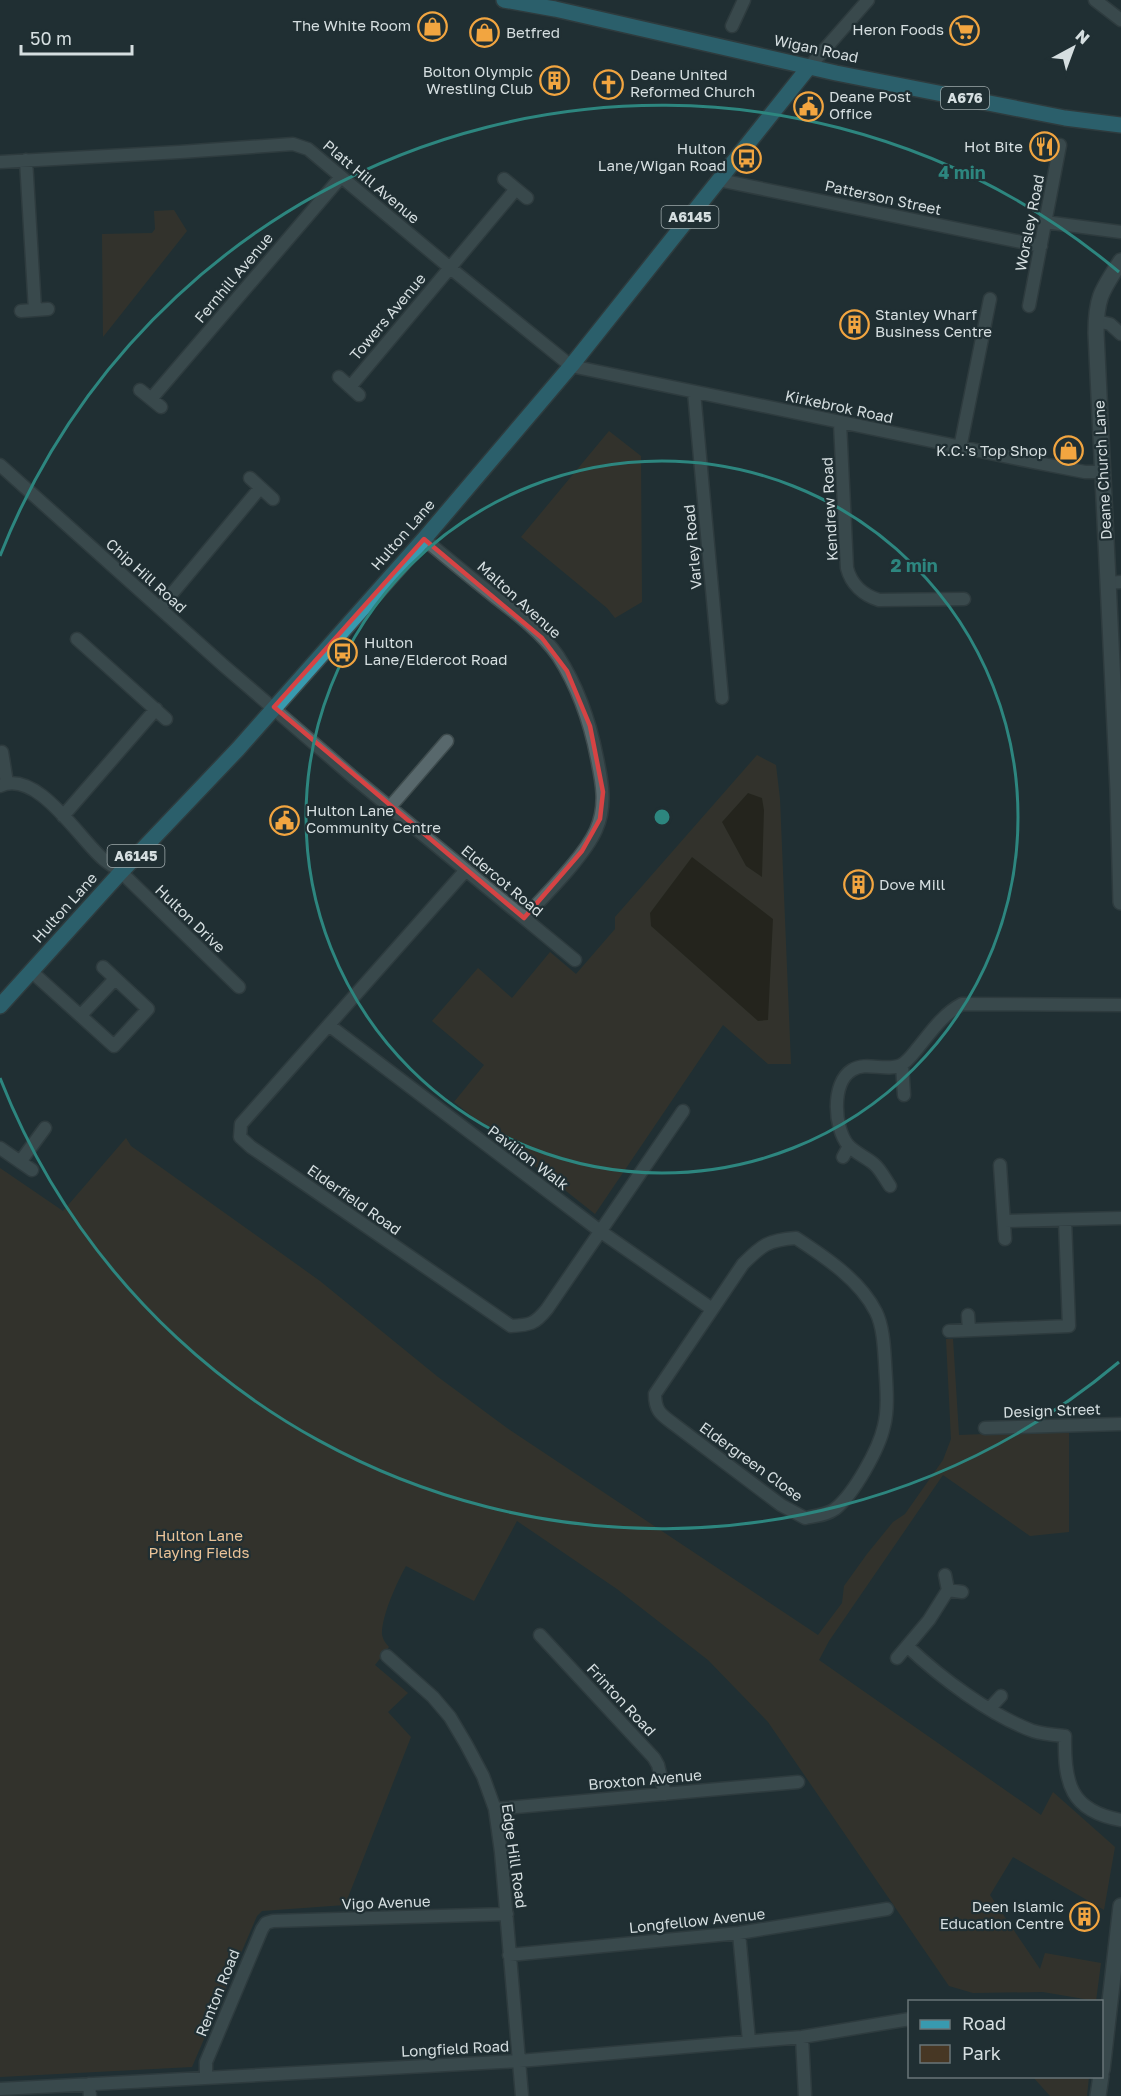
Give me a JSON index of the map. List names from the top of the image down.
{
  "streets": {
    "main road": [
      "Wigan Road",
      "A676",
      "A6145",
      "Hulton Lane"
    ],
    "street": [
      "Platt Hill Avenue",
      "Patterson Street",
      "Worsley Road",
      "Fernhill Avenue",
      "Towers Avenue",
      "Kirkebrok Road",
      "Deane Church Lane",
      "Kendrew Road",
      "Varley Road",
      "Chip Hill Road",
      "Malton Avenue",
      "Eldercot Road",
      "Hulton Drive",
      "Pavilion Walk",
      "Elderfield Road",
      "Design Street",
      "Eldergreen Close",
      "Frinton Road",
      "Broxton Avenue",
      "Edge Hill Road",
      "Vigo Avenue",
      "Longfellow Avenue",
      "Renton Road",
      "Longfield Road"
    ]
  },
  "crossings": [
    ["Wigan Road", "Hulton Lane"],
    ["Platt Hill Avenue", "Fernhill Avenue"],
    ["Platt Hill Avenue", "Towers Avenue"],
    ["Platt Hill Avenue", "Kirkebrok Road"],
    ["Platt Hill Avenue", "Hulton Lane"],
    ["Patterson Street", "Worsley Road"],
    ["Patterson Street", "Hulton Lane"],
    ["Kirkebrok Road", "Deane Church Lane"],
    ["Kirkebrok Road", "Kendrew Road"],
    ["Kirkebrok Road", "Hulton Lane"],
    ["Kirkebrok Road", "Varley Road"],
    ["Hulton Lane", "Chip Hill Road"],
    ["Hulton Lane", "Malton Avenue"],
    ["Hulton Lane", "Eldercot Road"],
    ["Hulton Lane", "Hulton Drive"],
    ["Chip Hill Road", "Eldercot Road"],
    ["Malton Avenue", "Eldercot Road"],
    ["Eldercot Road", "Elderfield Road"],
    ["Pavilion Walk", "Elderfield Road"],
    ["Pavilion Walk", "Eldergreen Close"],
    ["Frinton Road", "Broxton Avenue"],
    ["Broxton Avenue", "Edge Hill Road"],
    ["Edge Hill Road", "Vigo Avenue"],
    ["Edge Hill Road", "Longfellow Avenue"],
    ["Edge Hill Road", "Longfield Road"],
    ["Vigo Avenue", "Renton Road"],
    ["Renton Road", "Longfield Road"]
  ],
  "parks": ["Hulton Lane Playing Fields"],
  "places": {
    "shop": ["The White Room", "Betfred", "K.C.'s Top Shop"],
    "supermarket": ["Heron Foods"],
    "building": [
      "Bolton Olympic Wrestling Club",
      "Stanley Wharf Business Centre",
      "Dove Mill",
      "Deen Islamic Education Centre"
    ],
    "church": ["Deane United Reformed Church"],
    "public building": ["Deane Post Office", "Hulton Lane Community Centre"],
    "restaurant": ["Hot Bite"],
    "bus stop": ["Hulton Lane/Wigan Road", "Hulton Lane/Eldercot Road"]
  },
  "legend": ["Road", "Park"],
  "scale_bar": "50 m",
  "north": "top right",
  "rings": ["4 min", "2 min"]
}
